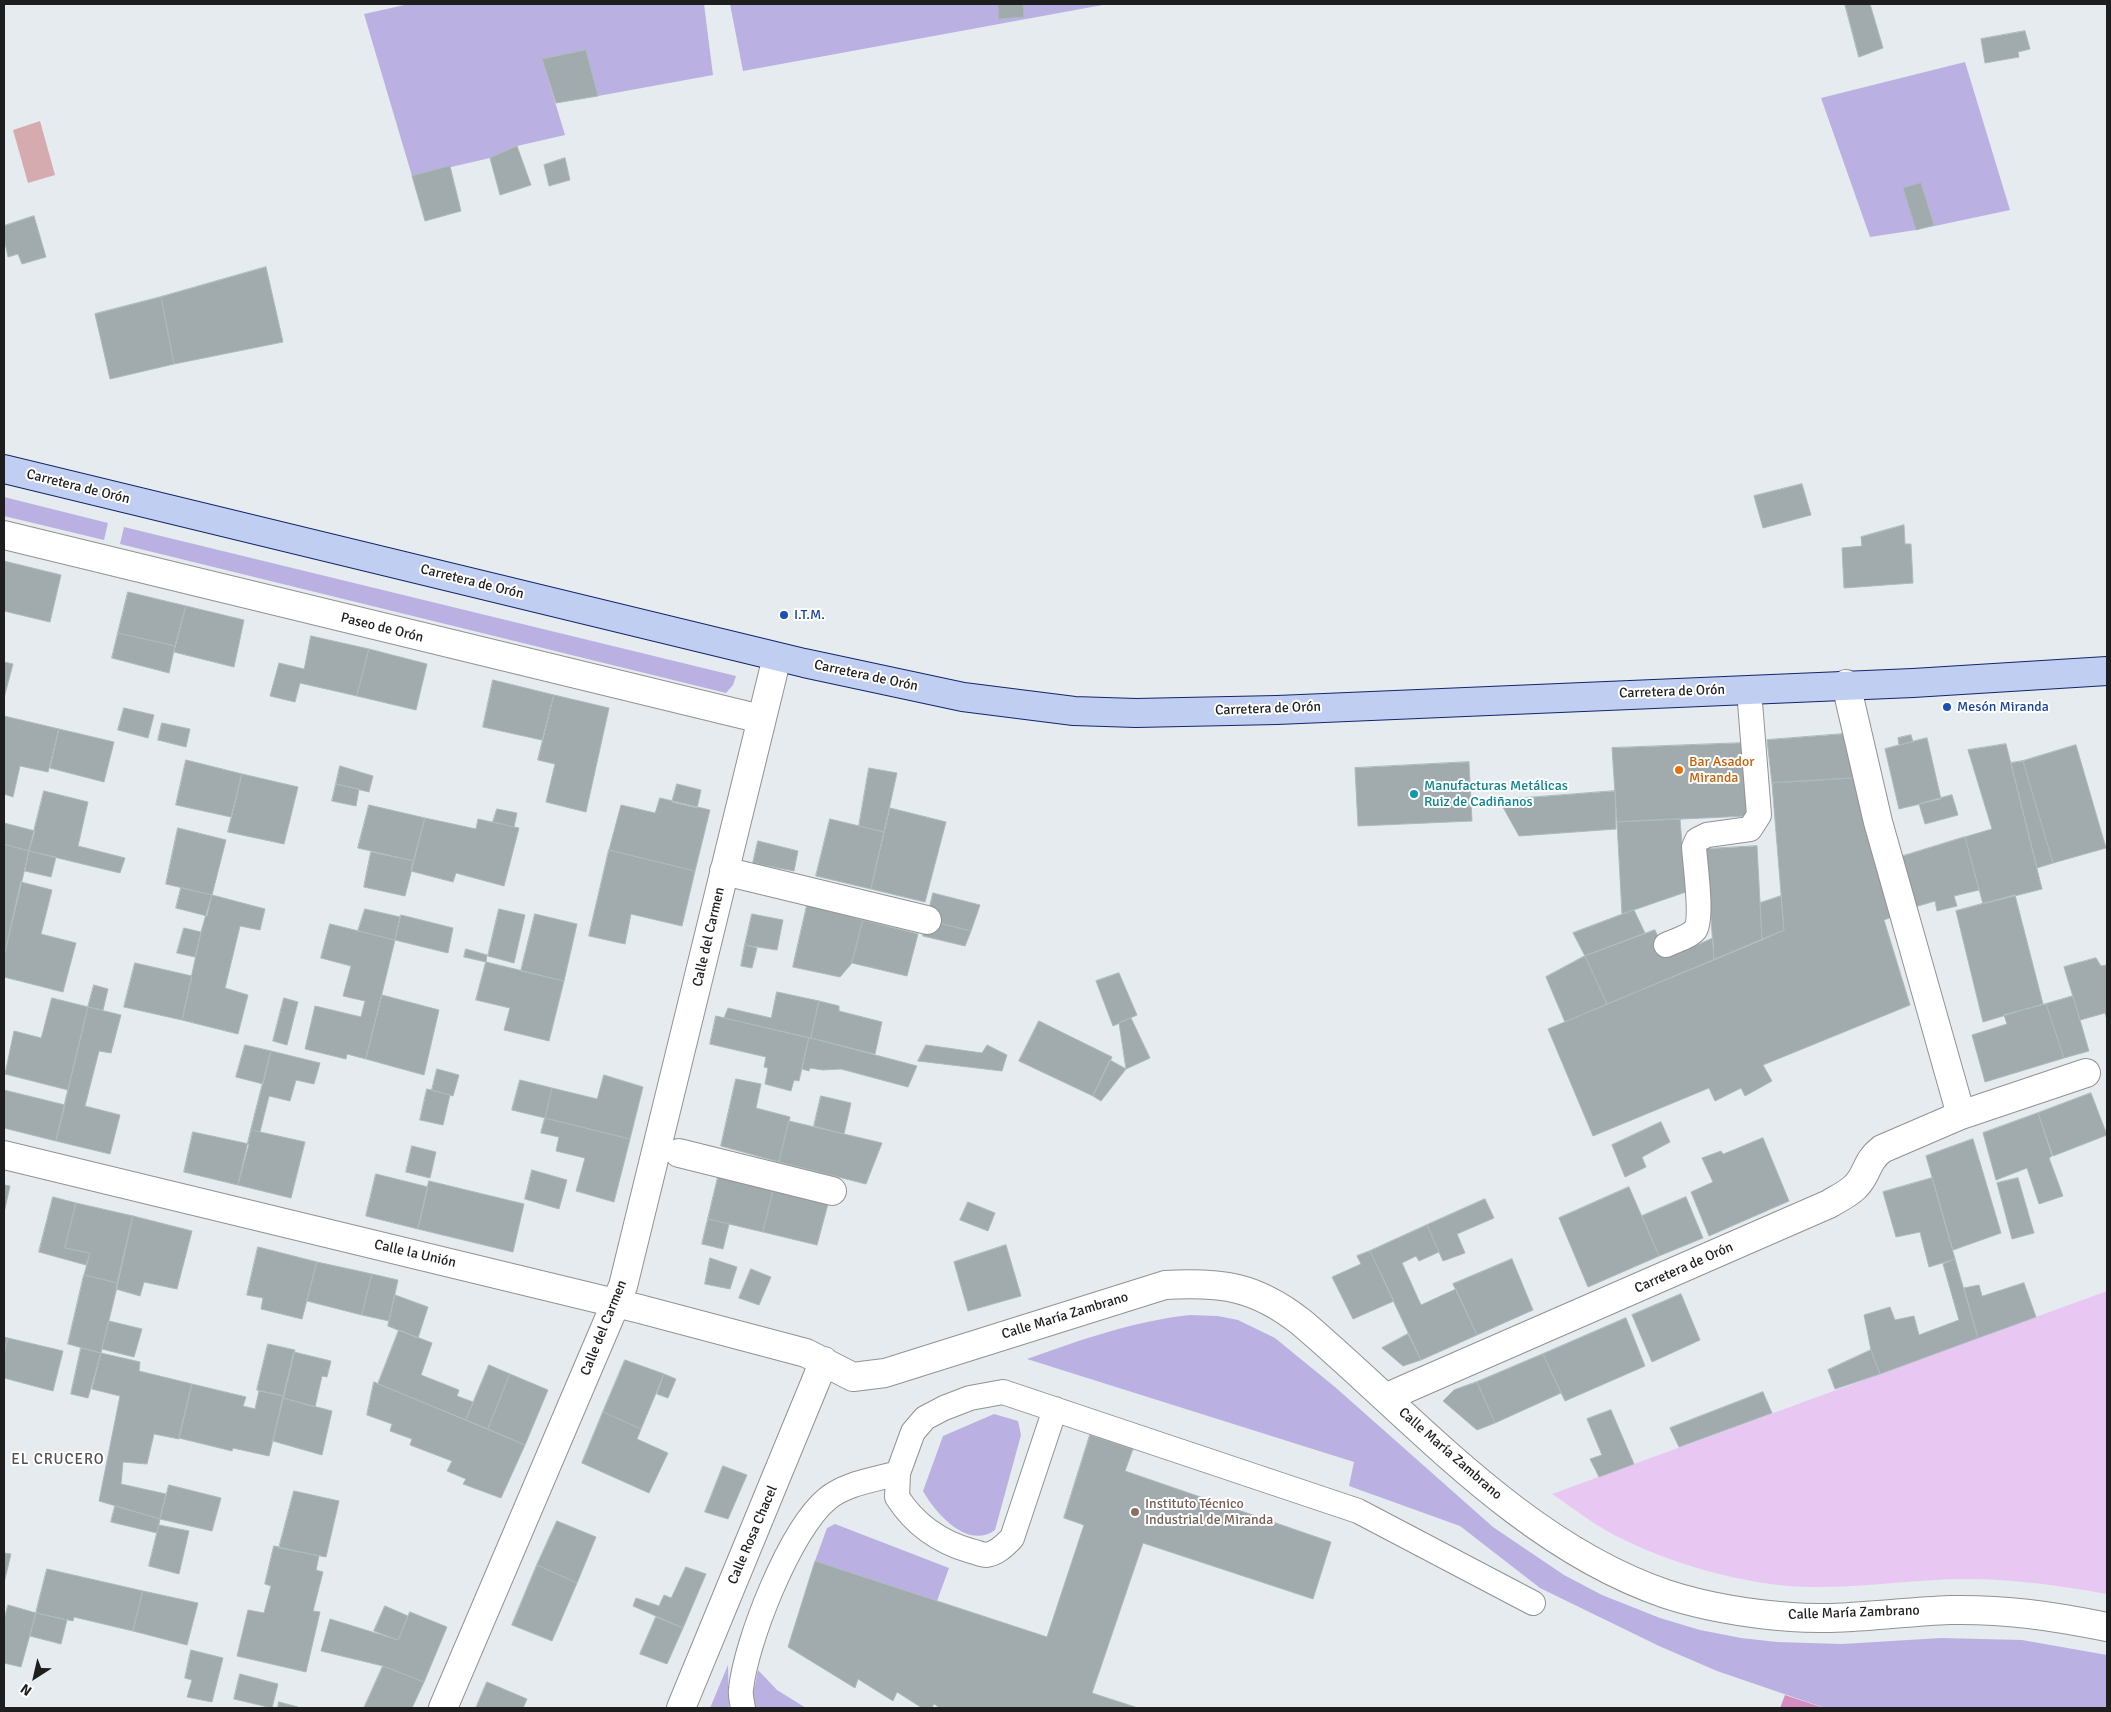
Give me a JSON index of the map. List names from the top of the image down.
{
  "streets": {
    "street": [
      "Carretera de Orón",
      "Paseo de Orón",
      "Calle del Carmen",
      "Calle la Unión",
      "Calle María Zambrano",
      "Calle Rosa Chacel"
    ]
  },
  "crossings": [
    ["Carretera de Orón", "Calle del Carmen"],
    ["Carretera de Orón", "Calle María Zambrano"],
    ["Paseo de Orón", "Calle del Carmen"],
    ["Calle del Carmen", "Calle la Unión"],
    ["Calle la Unión", "Calle María Zambrano"],
    ["Calle la Unión", "Calle Rosa Chacel"],
    ["Calle María Zambrano", "Calle Rosa Chacel"]
  ],
  "districts": ["EL CRUCERO"],
  "places": [
    "I.T.M.",
    "Mesón Miranda",
    "Bar Asador Miranda",
    "Manufacturas Metálicas Ruiz de Cadiñanos",
    "Instituto Técnico Industrial de Miranda"
  ],
  "north": "bottom left"
}
